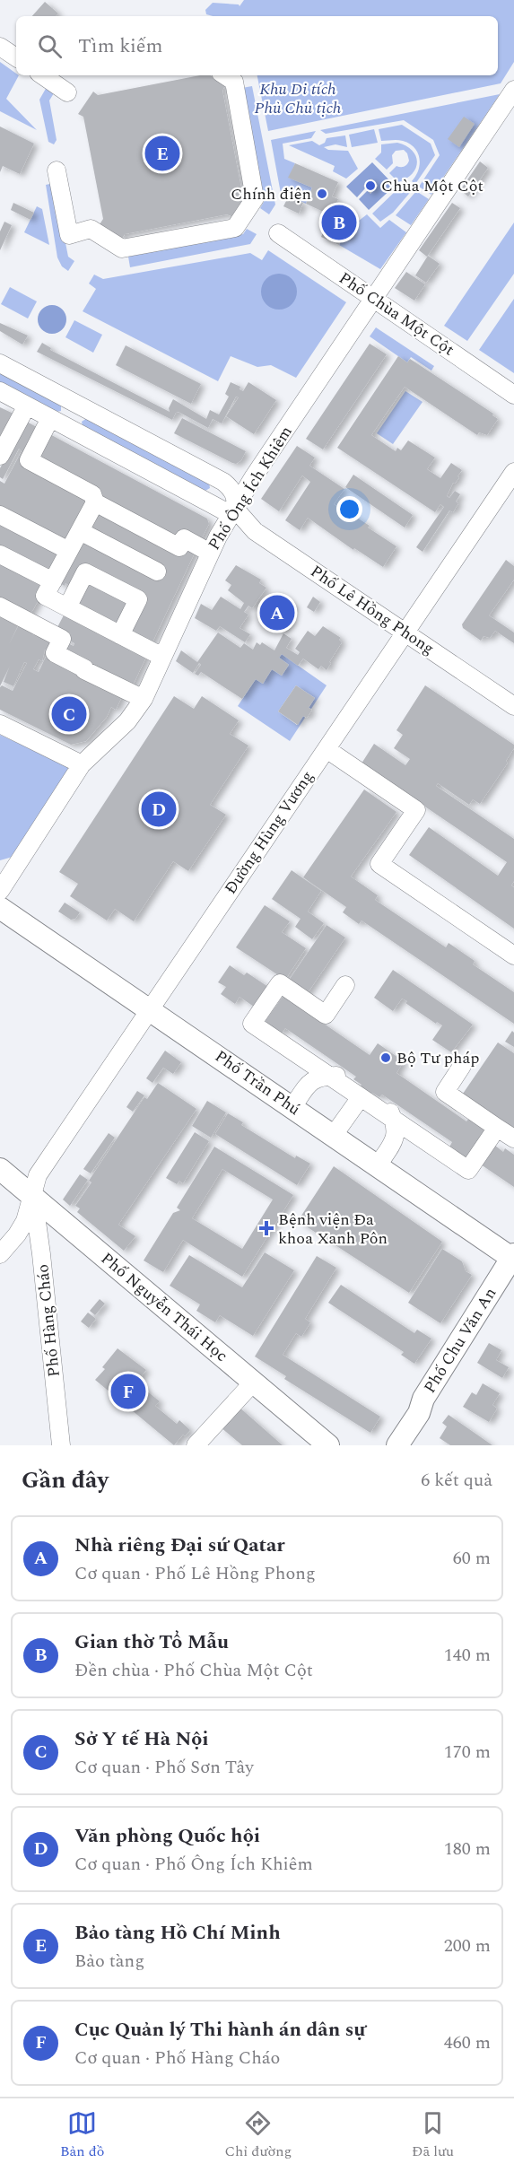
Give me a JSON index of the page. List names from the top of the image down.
{
  "streets": {
    "main road": ["Phố Trần Phú", "Phố Nguyễn Thái Học", "Phố Chu Văn An"],
    "street": [
      "Phố Chùa Một Cột",
      "Phố Ông Ích Khiêm",
      "Phố Lê Hồng Phong",
      "Đường Hùng Vương",
      "Phố Hàng Cháo"
    ]
  },
  "crossings": [
    ["Phố Chùa Một Cột", "Phố Ông Ích Khiêm"],
    ["Phố Ông Ích Khiêm", "Phố Lê Hồng Phong"],
    ["Phố Lê Hồng Phong", "Đường Hùng Vương"],
    ["Đường Hùng Vương", "Phố Trần Phú"],
    ["Đường Hùng Vương", "Phố Nguyễn Thái Học"],
    ["Đường Hùng Vương", "Phố Hàng Cháo"],
    ["Phố Trần Phú", "Phố Chu Văn An"],
    ["Phố Nguyễn Thái Học", "Phố Hàng Cháo"]
  ],
  "parks": ["Khu Di tích Phủ Chủ tịch"],
  "places": {
    "other": ["Chùa Một Cột", "Chính điện", "Bộ Tư pháp"],
    "health": ["Bệnh viện Đa khoa Xanh Pôn"]
  },
  "page": {
    "search": "Tìm kiếm",
    "pins": [
      "E",
      "B",
      "A",
      "C",
      "D",
      "F"
    ],
    "heading": ["Gần đây", "6 kết quả"],
    "list": [
      {
        "mark": "A",
        "name": "Nhà riêng Đại sứ Qatar",
        "note": "Cơ quan · Phố Lê Hồng Phong",
        "value": "60 m"
      },
      {
        "mark": "B",
        "name": "Gian thờ Tổ Mẫu",
        "note": "Đền chùa · Phố Chùa Một Cột",
        "value": "140 m"
      },
      {
        "mark": "C",
        "name": "Sở Y tế Hà Nội",
        "note": "Cơ quan · Phố Sơn Tây",
        "value": "170 m"
      },
      {
        "mark": "D",
        "name": "Văn phòng Quốc hội",
        "note": "Cơ quan · Phố Ông Ích Khiêm",
        "value": "180 m"
      },
      {
        "mark": "E",
        "name": "Bảo tàng Hồ Chí Minh",
        "note": "Bảo tàng",
        "value": "200 m"
      },
      {
        "mark": "F",
        "name": "Cục Quản lý Thi hành án dân sự",
        "note": "Cơ quan · Phố Hàng Cháo",
        "value": "460 m"
      }
    ],
    "nav": ["Bản đồ", "Chỉ đường", "Đã lưu"]
  }
}
